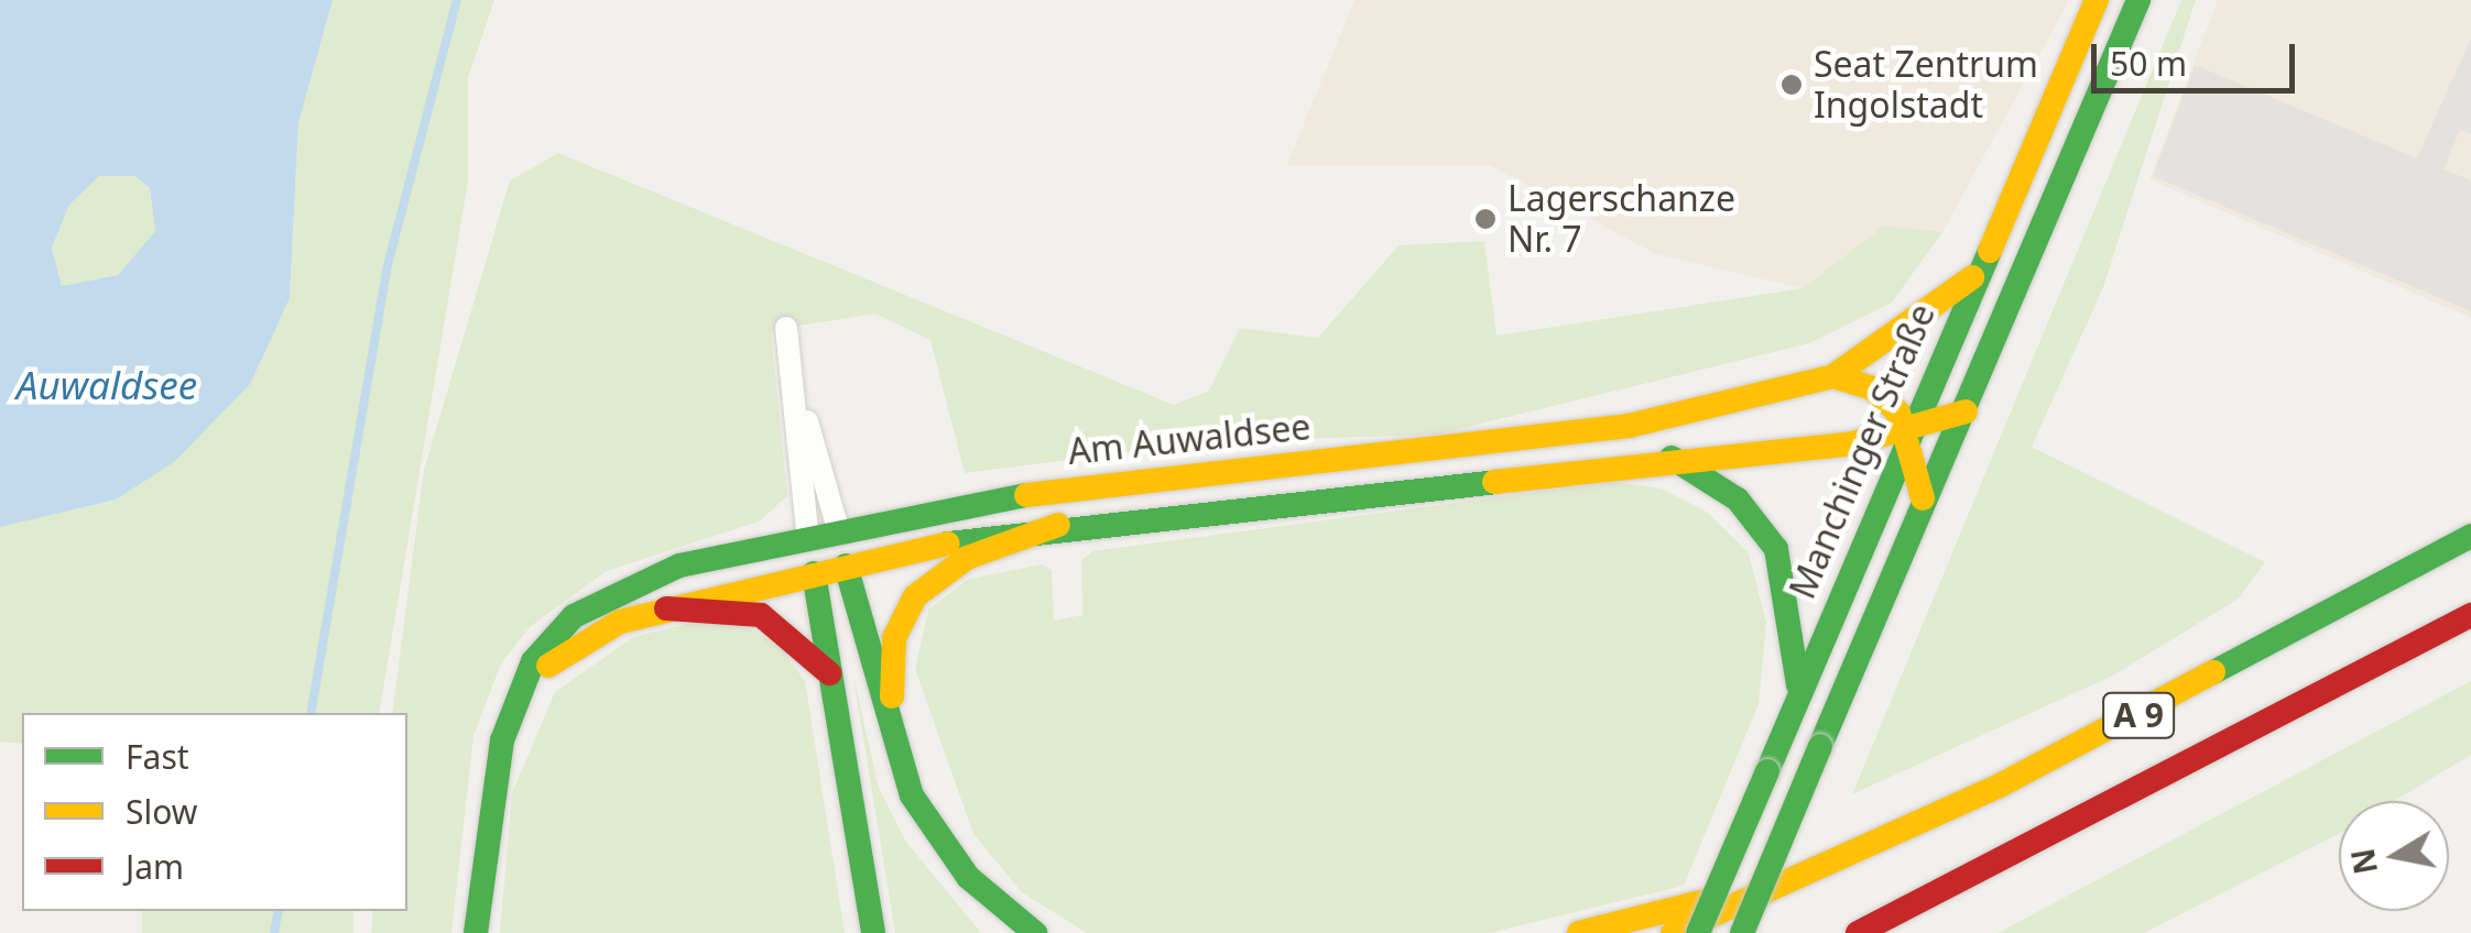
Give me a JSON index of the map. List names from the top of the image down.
{
  "streets": {
    "main road": ["Am Auwaldsee", "Manchinger Straße", "A 9"]
  },
  "crossings": [
    ["Am Auwaldsee", "Manchinger Straße"]
  ],
  "water": ["Auwaldsee"],
  "places": ["Seat Zentrum Ingolstadt", "Lagerschanze Nr. 7"],
  "legend": ["Fast", "Slow", "Jam"],
  "scale_bar": "50 m",
  "north": "left"
}
